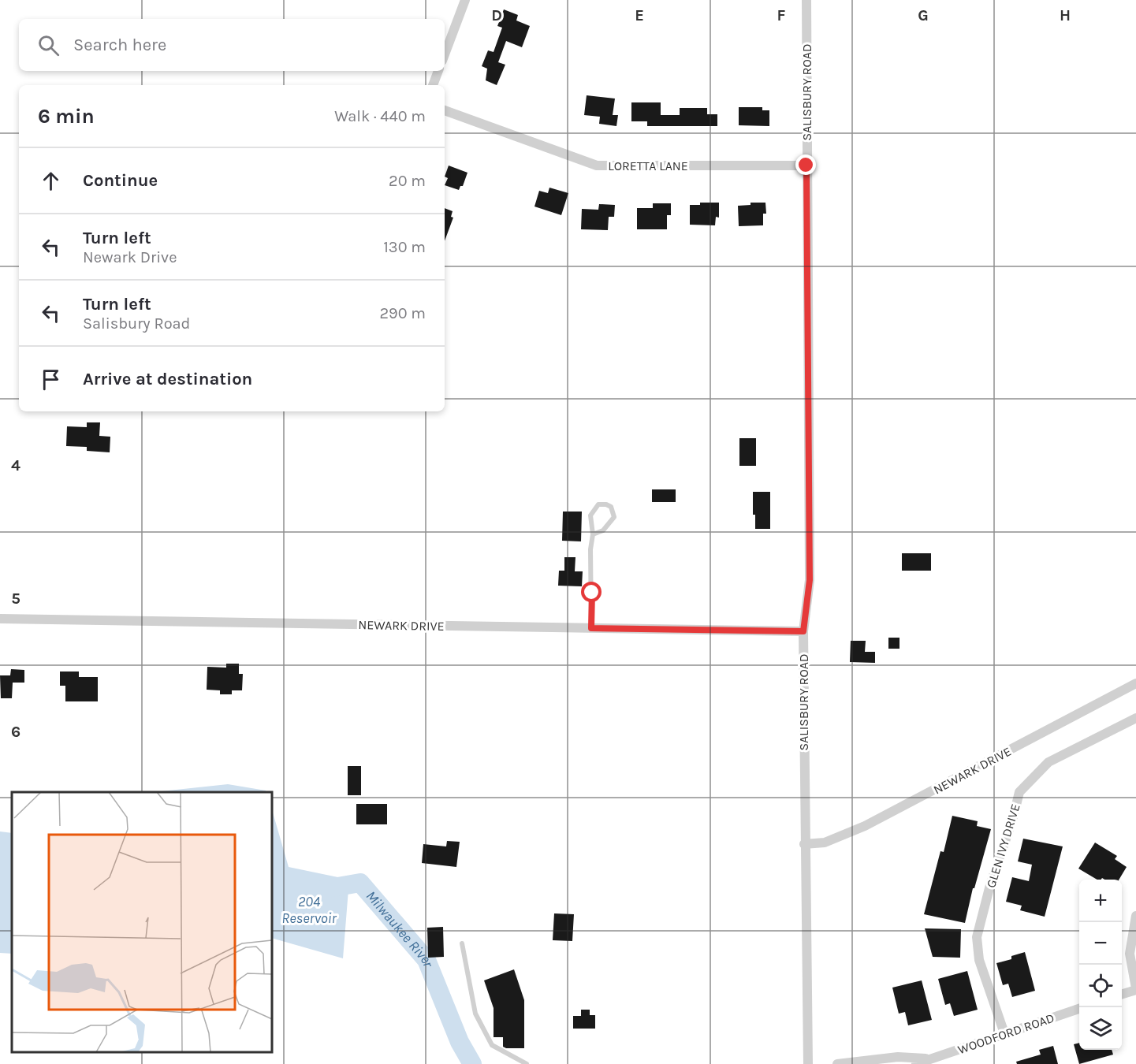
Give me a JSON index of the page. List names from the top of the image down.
{
  "streets": {
    "street": [
      "SALISBURY ROAD",
      "LORETTA LANE",
      "NEWARK DRIVE",
      "GLEN IVY DRIVE",
      "WOODFORD ROAD"
    ]
  },
  "crossings": [
    ["SALISBURY ROAD", "LORETTA LANE"],
    ["SALISBURY ROAD", "NEWARK DRIVE"],
    ["GLEN IVY DRIVE", "WOODFORD ROAD"]
  ],
  "water": ["204 Reservoir", "Milwaukee River"],
  "page": {
    "search": "Search here",
    "heading": ["6 min", "Walk · 440 m"],
    "list": [
      ["Continue", "20 m"],
      ["Turn left", "Newark Drive", "130 m"],
      ["Turn left", "Salisbury Road", "290 m"],
      "Arrive at destination"
    ],
    "map_buttons": ["+", "−"]
  },
  "grid": {
    "columns": [
      "D",
      "E",
      "F",
      "G",
      "H"
    ],
    "rows": ["4", "5", "6"]
  }
}
